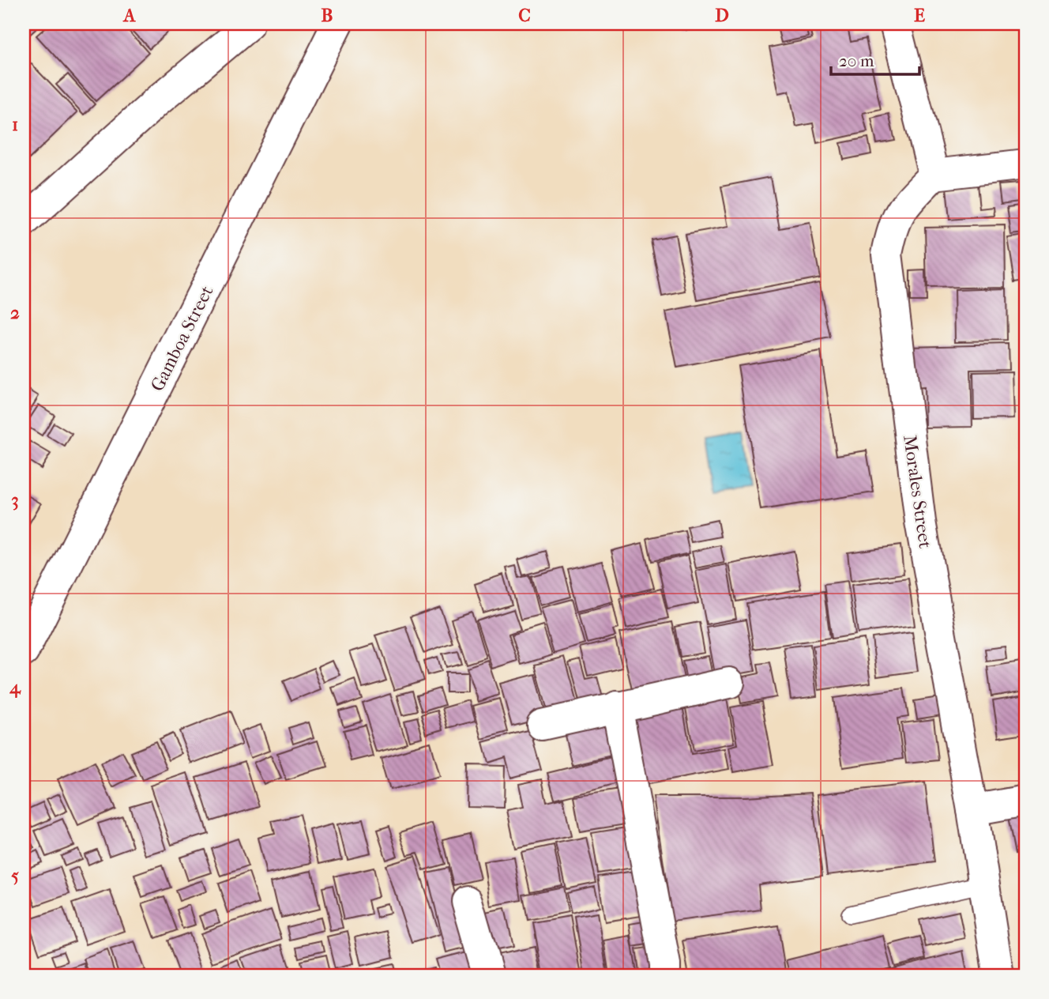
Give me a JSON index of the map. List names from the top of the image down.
{
  "streets": {
    "street": ["Gamboa Street", "Morales Street"]
  },
  "scale_bar": "20 m",
  "grid": {
    "columns": [
      "A",
      "B",
      "C",
      "D",
      "E"
    ],
    "rows": [
      "1",
      "2",
      "3",
      "4",
      "5"
    ]
  }
}
